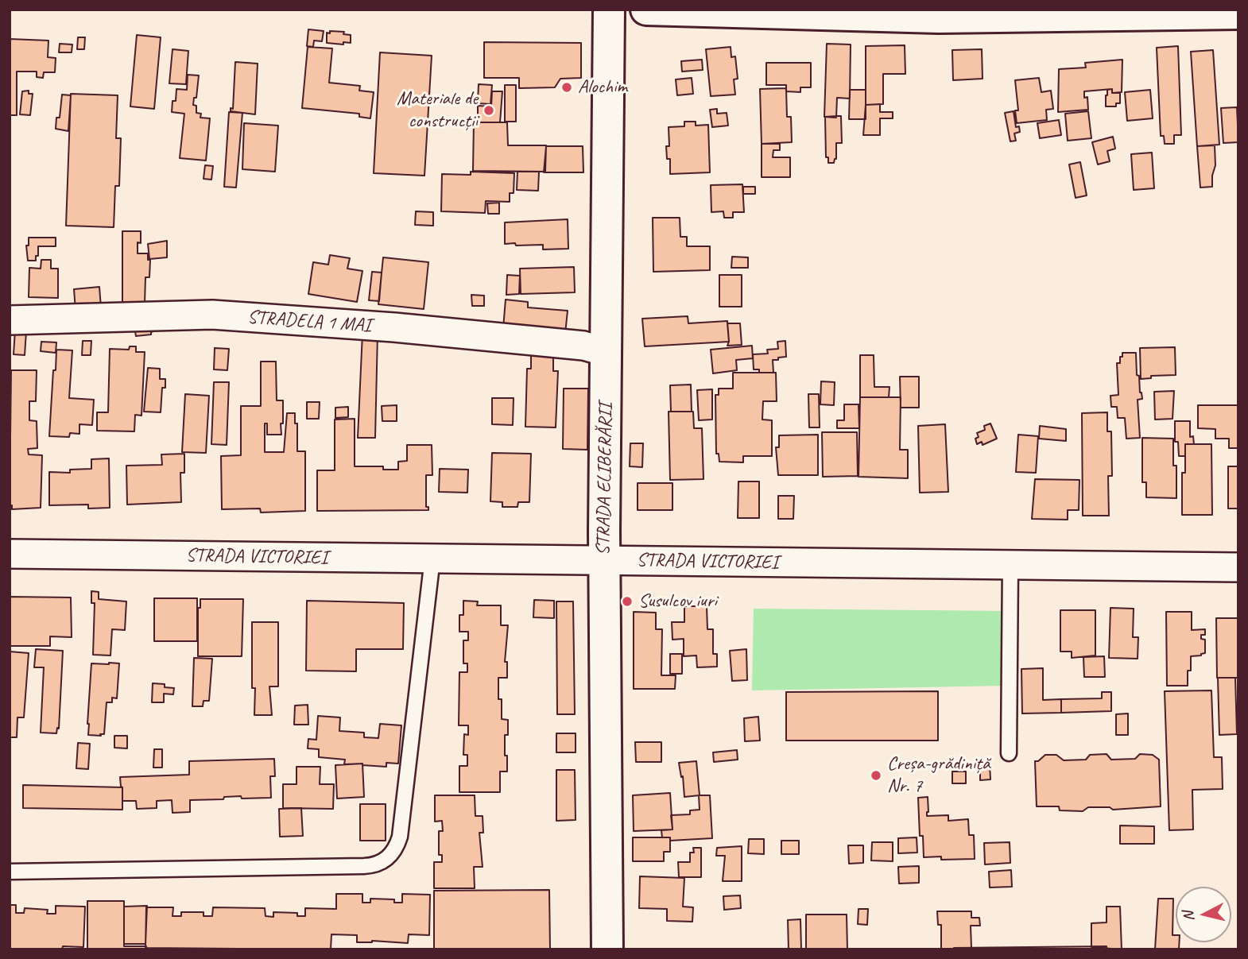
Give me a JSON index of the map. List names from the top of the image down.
{
  "streets": {
    "main road": ["STRADA ELIBERĂRII"],
    "street": ["STRADELA 1 MAI", "STRADA VICTORIEI"]
  },
  "crossings": [
    ["STRADELA 1 MAI", "STRADA ELIBERĂRII"],
    ["STRADA ELIBERĂRII", "STRADA VICTORIEI"]
  ],
  "places": [
    "Alochim",
    "Materiale de construcții",
    "Susulcov iuri",
    "Creșa-grădiniță Nr. 7"
  ],
  "north": "left"
}
